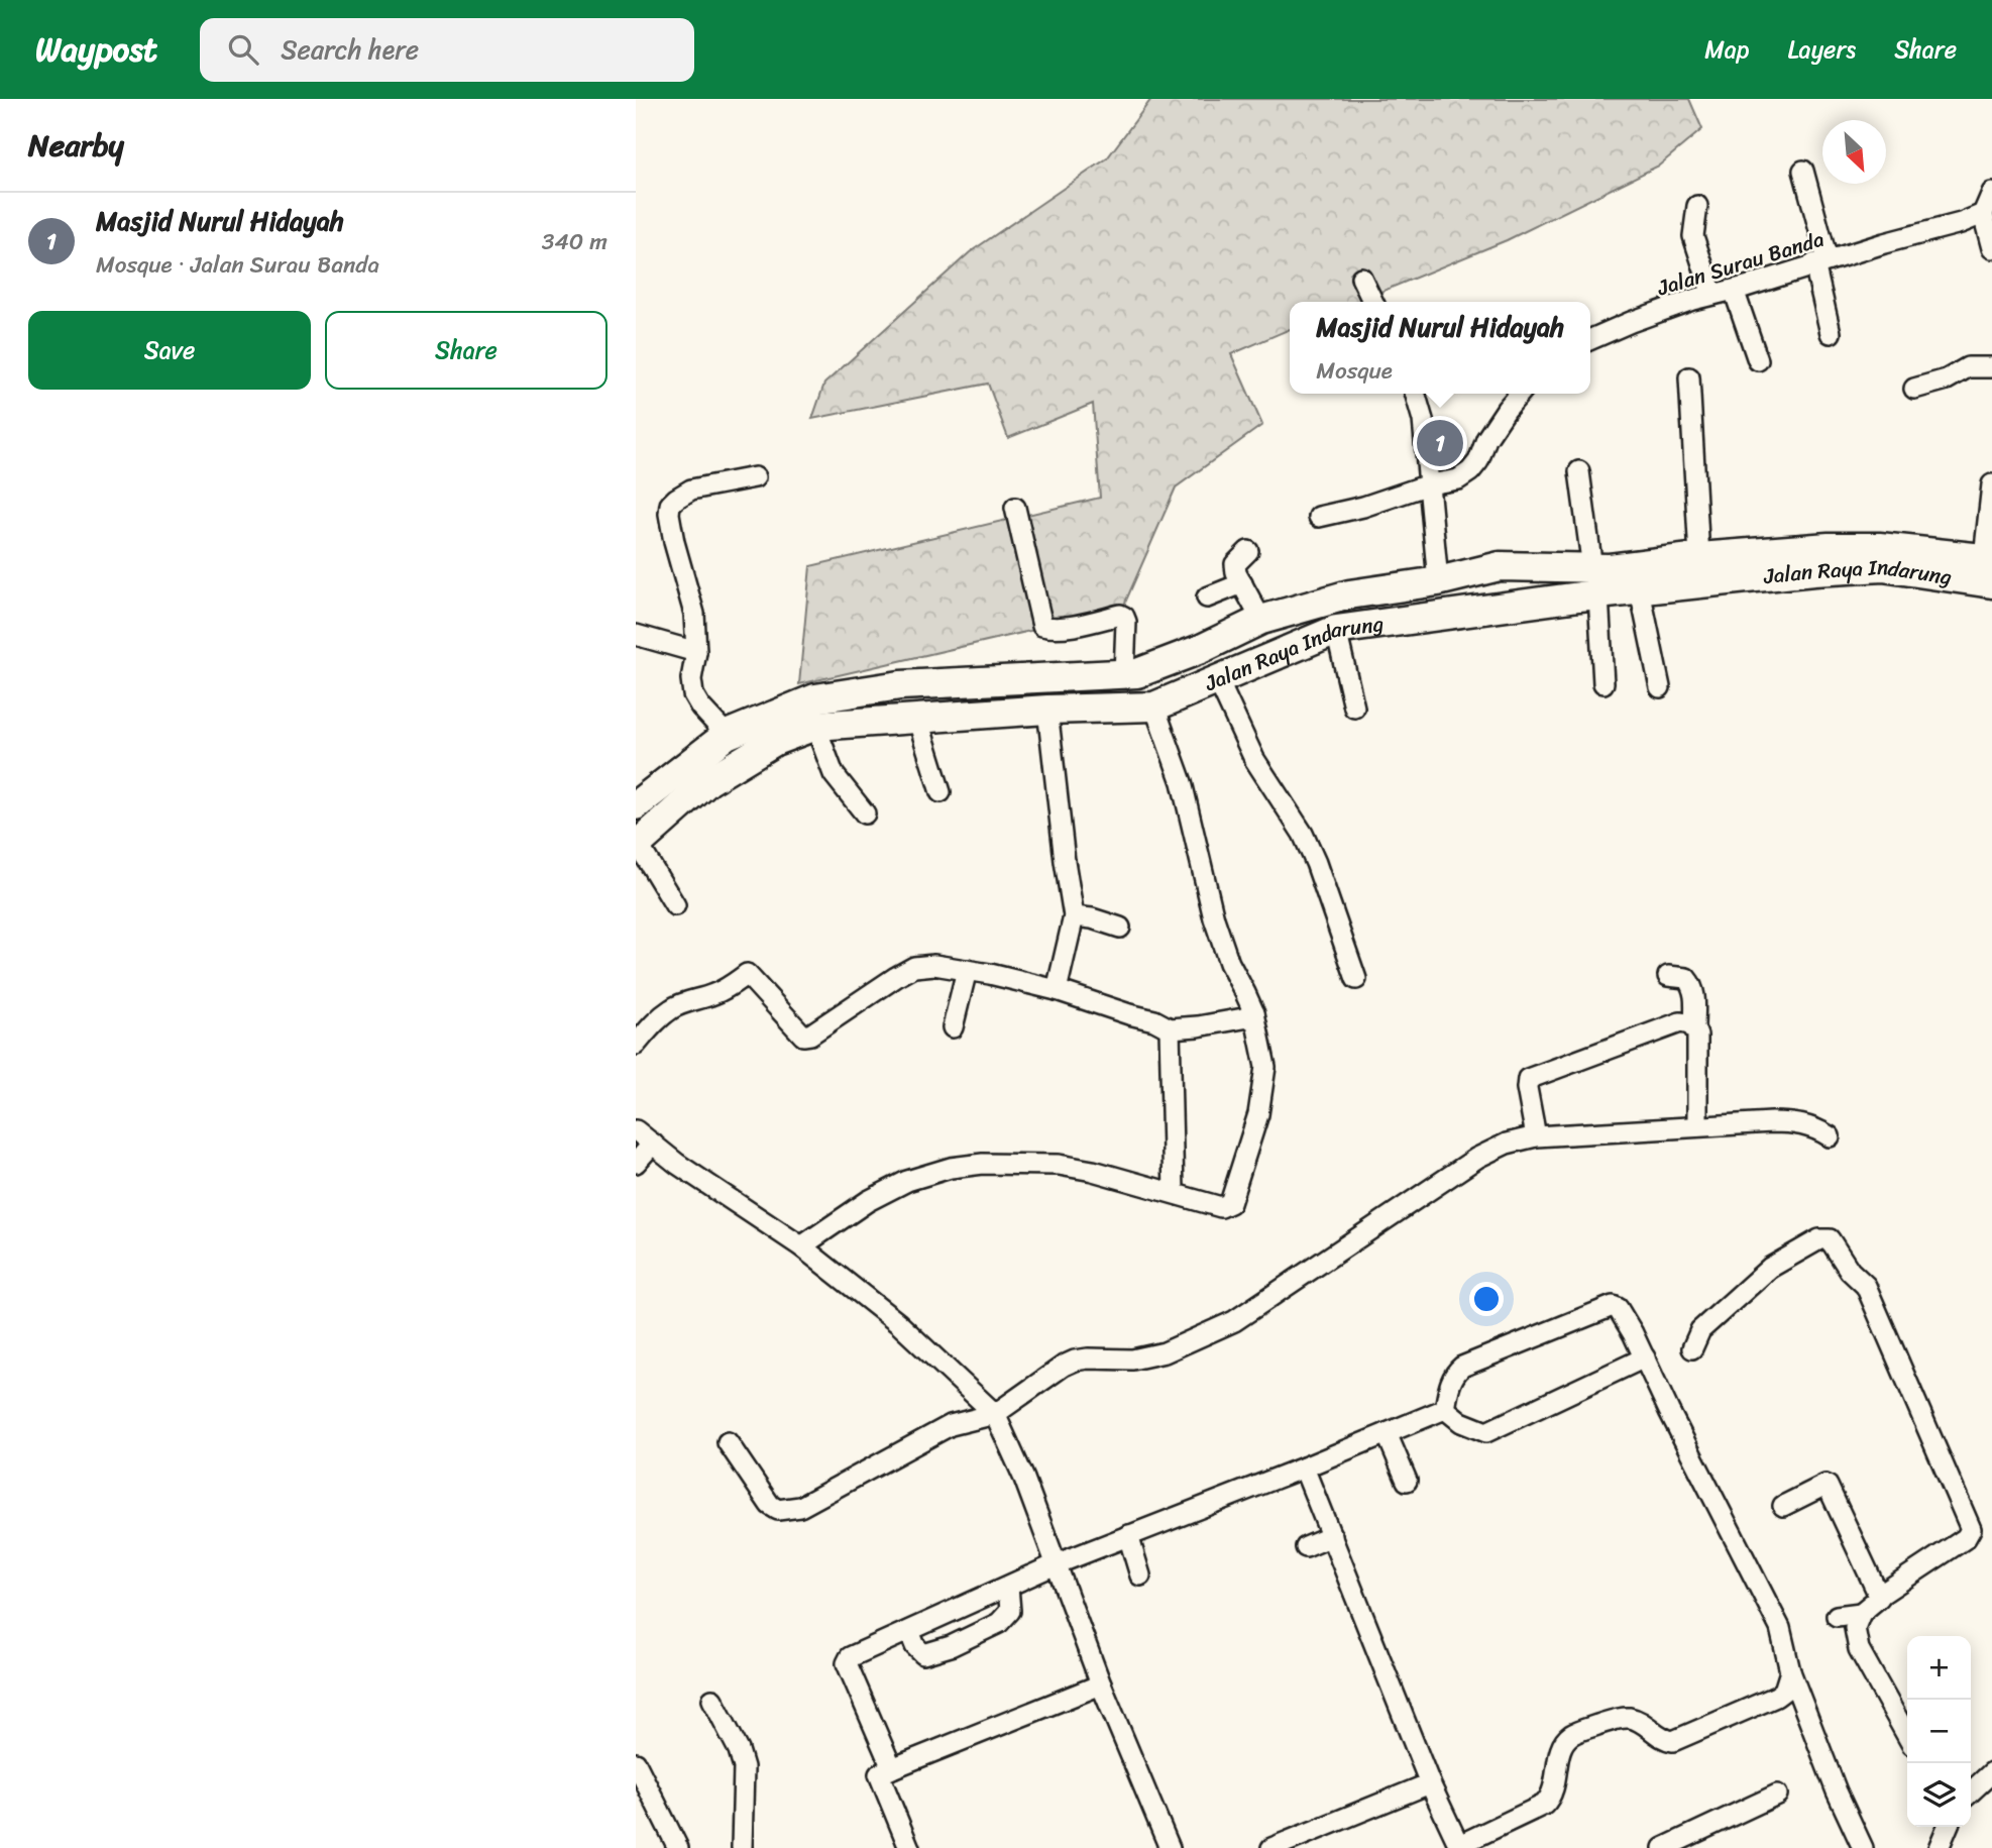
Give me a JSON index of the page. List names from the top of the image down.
{
  "streets": {
    "highway": ["Jalan Raya Indarung"],
    "street": ["Jalan Surau Banda"]
  },
  "north": "bottom right",
  "page": {
    "header": "Waypost",
    "search": "Search here",
    "nav": ["Map", "Layers", "Share"],
    "heading": "Nearby",
    "list": [
      {
        "mark": "1",
        "name": "Masjid Nurul Hidayah",
        "note": "Mosque · Jalan Surau Banda",
        "value": "340 m"
      }
    ],
    "buttons": ["Save", "Share"],
    "popup": ["Masjid Nurul Hidayah", "Mosque"],
    "pins": "1",
    "map_buttons": ["+", "−"]
  }
}
